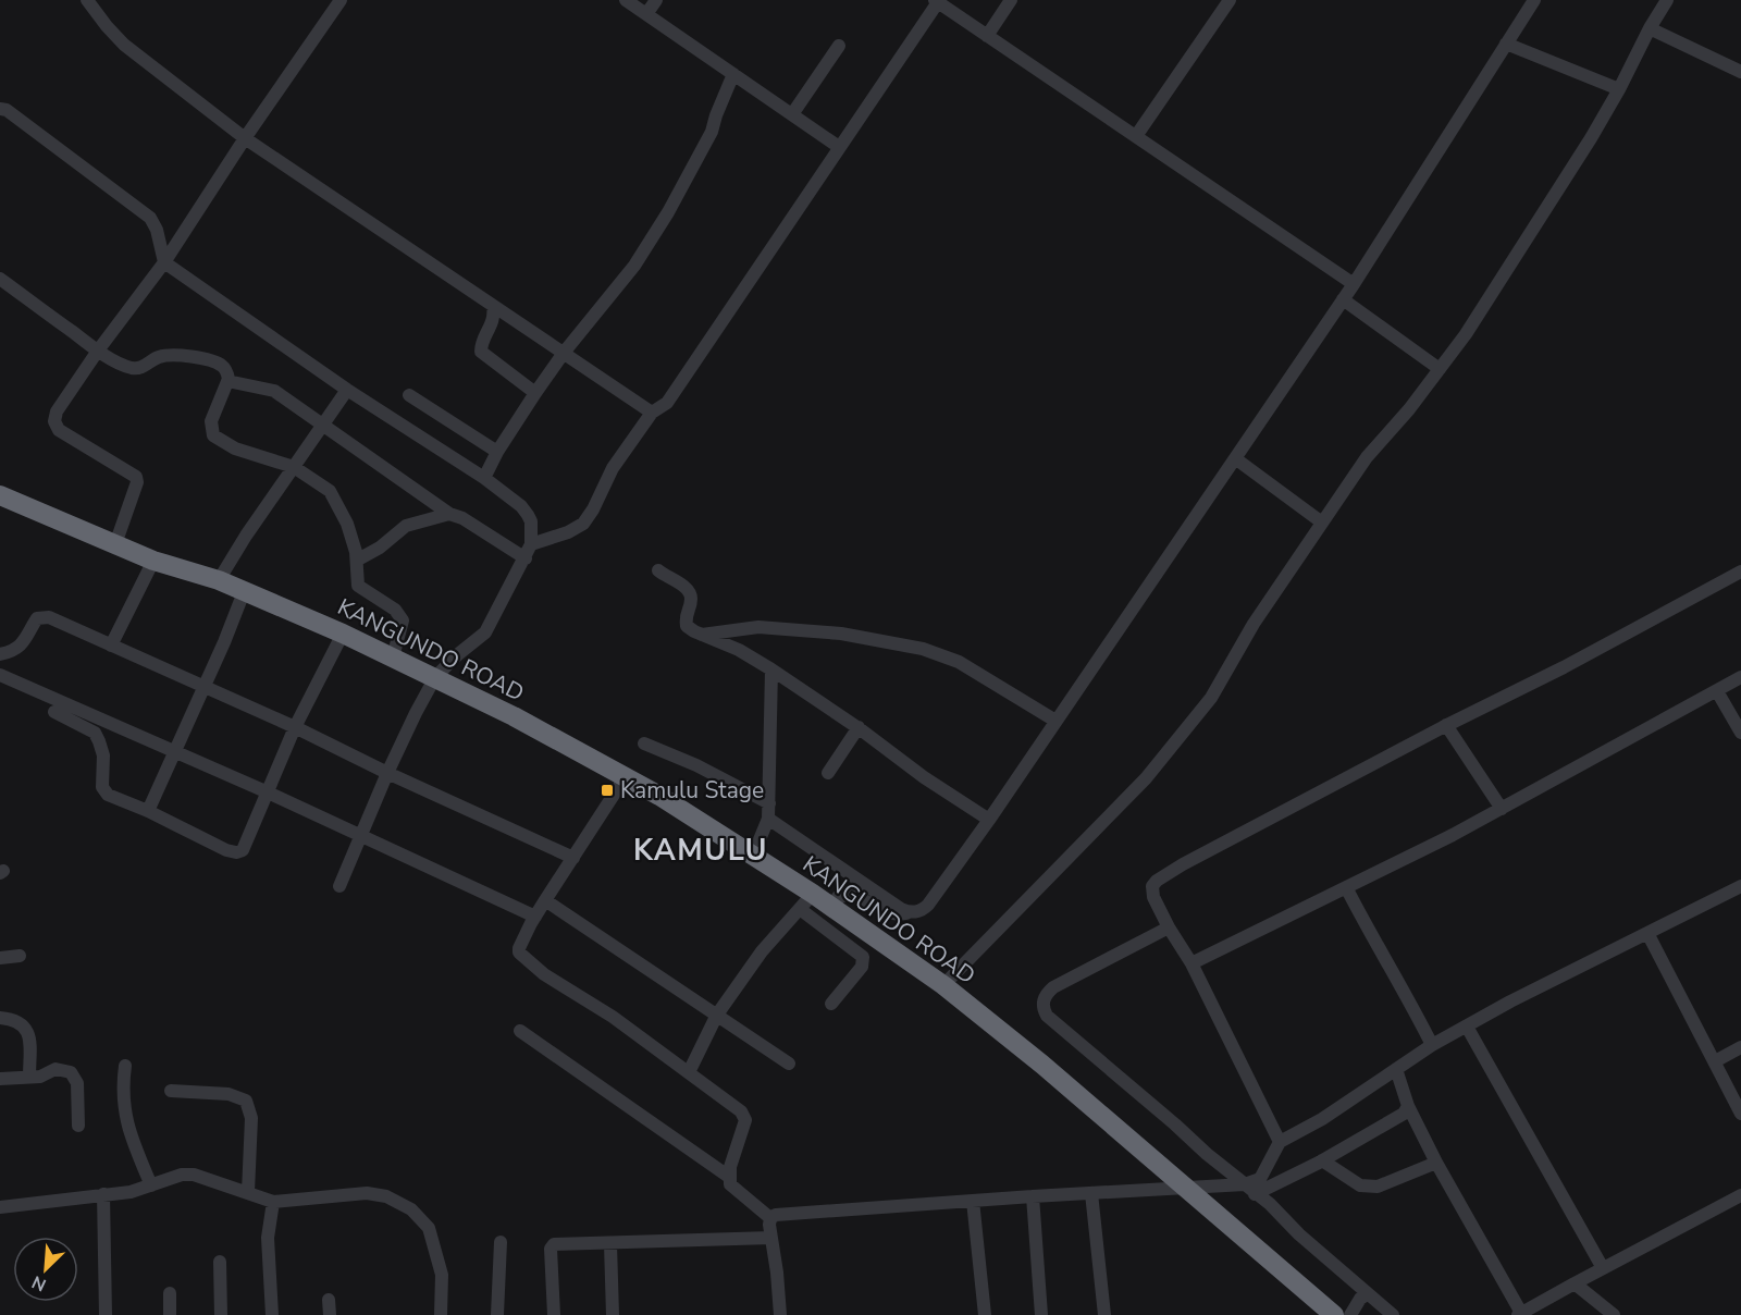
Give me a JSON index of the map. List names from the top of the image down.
{
  "streets": {
    "highway": ["KANGUNDO ROAD"]
  },
  "districts": ["KAMULU"],
  "places": {
    "transit": ["Kamulu Stage"]
  },
  "north": "bottom left"
}
